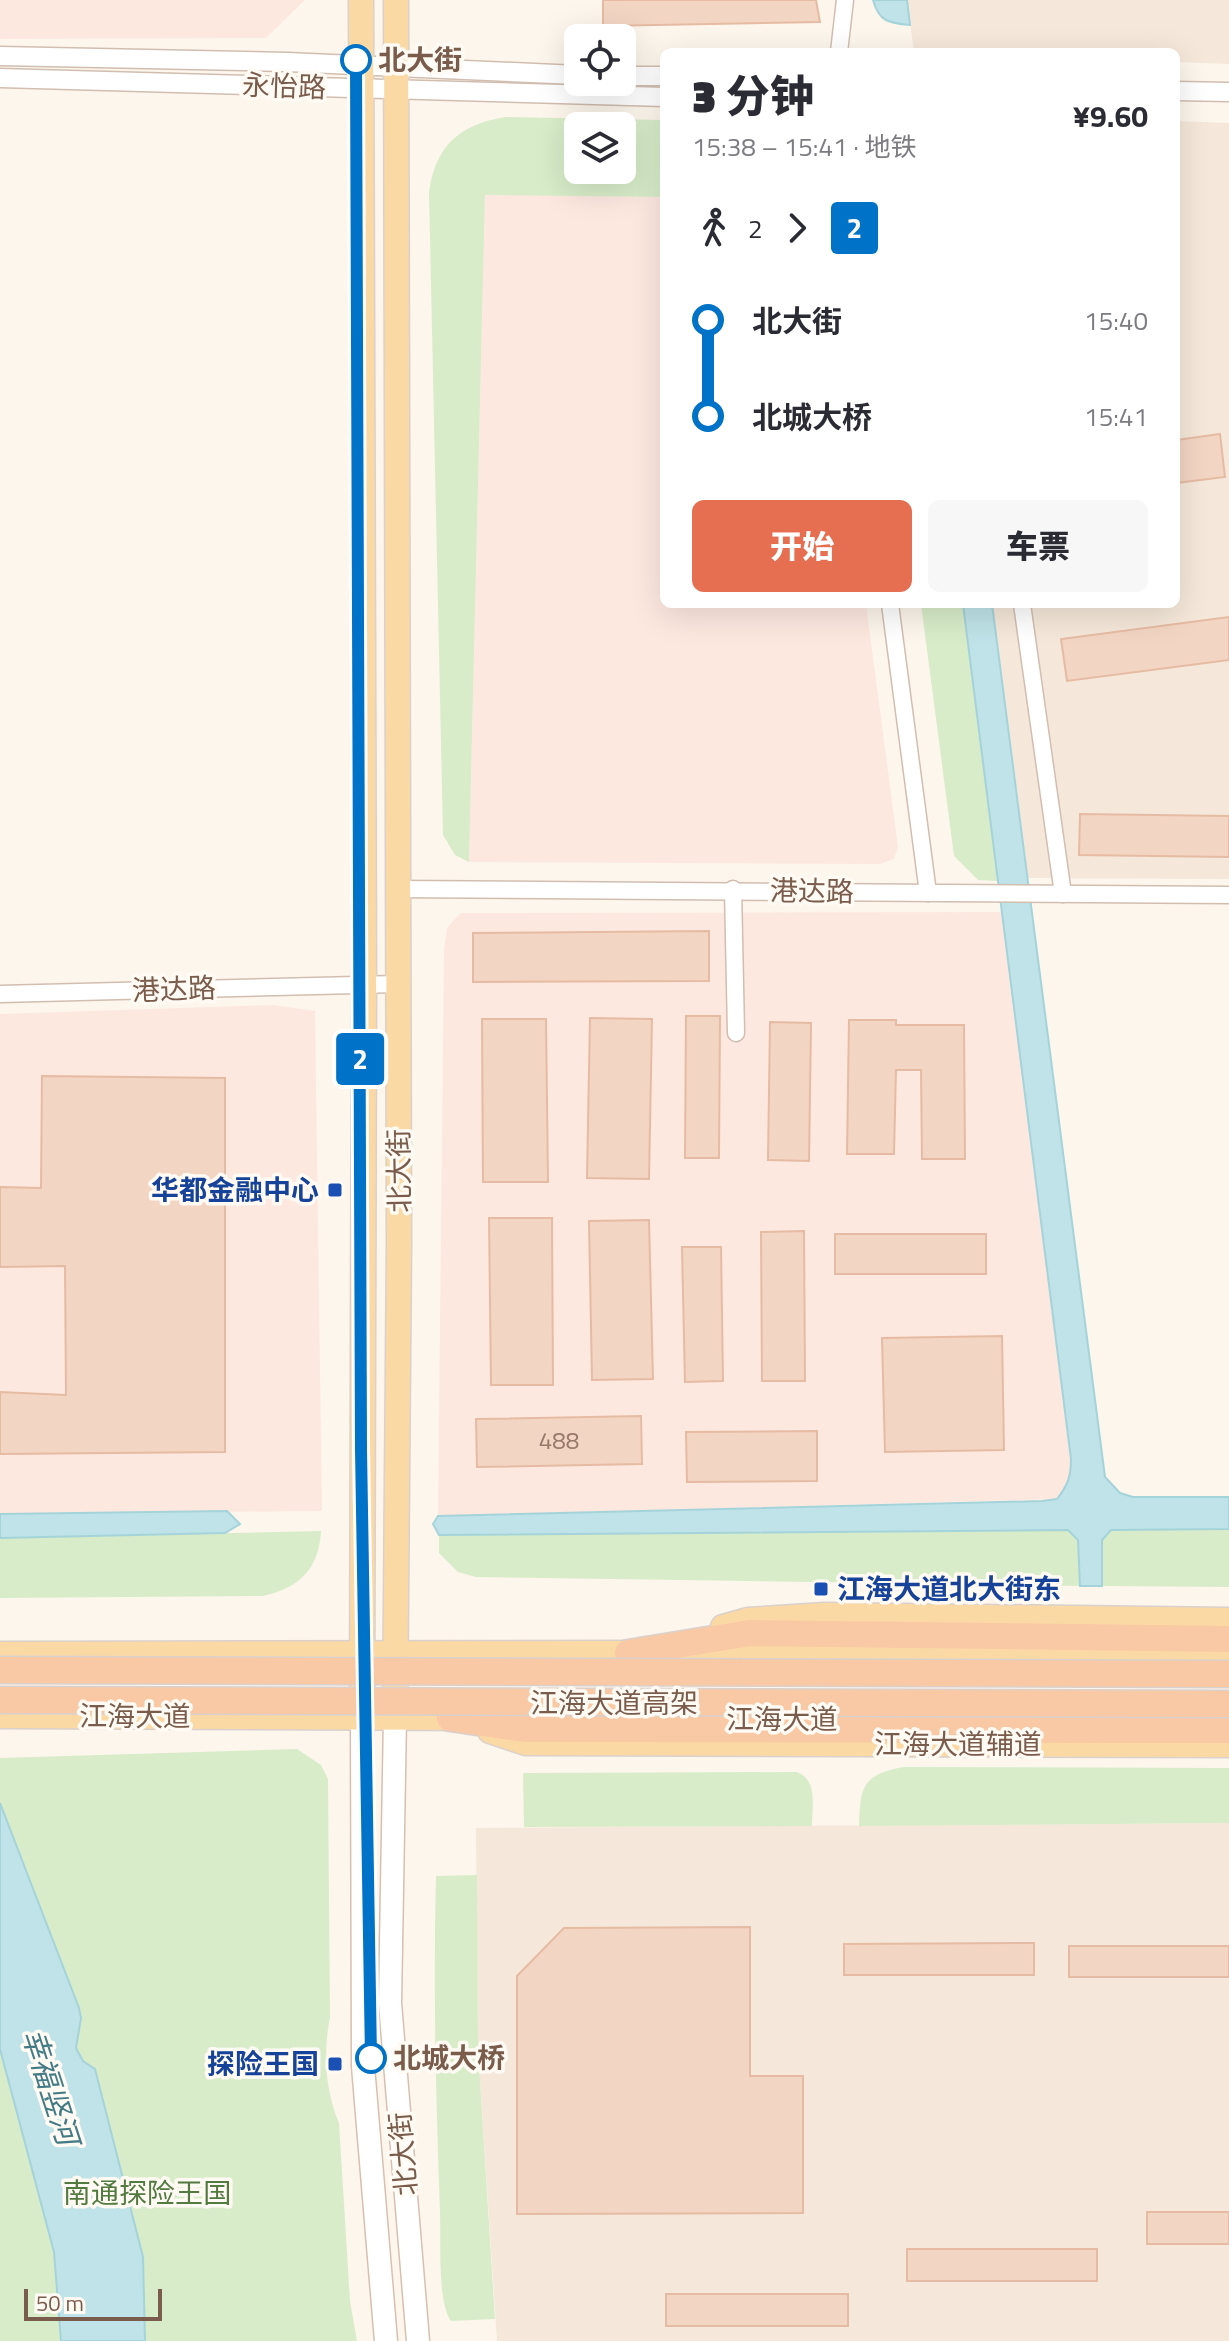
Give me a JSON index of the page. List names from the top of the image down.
{
  "streets": {
    "highway": ["江海大道高架"],
    "main road": ["北大街", "江海大道", "江海大道辅道"],
    "street": ["永怡路", "港达路"]
  },
  "crossings": [
    ["永怡路", "北大街"],
    ["港达路", "北大街"],
    ["北大街", "江海大道"],
    ["江海大道", "江海大道辅道"]
  ],
  "water": ["幸福竖河"],
  "parks": ["南通探险王国"],
  "places": {
    "other": ["北大街", "北城大桥"],
    "transit": ["华都金融中心", "江海大道北大街东", "探险王国"]
  },
  "lines": ["metro line 2"],
  "house_numbers": ["488"],
  "scale_bar": "50 m",
  "page": {
    "on_map": "2",
    "heading": ["3 分钟", "15:38 – 15:41 · 地铁", "¥9.60"],
    "legs": ["2", "2"],
    "list": [
      {
        "name": "北大街",
        "value": "15:40"
      },
      {
        "name": "北城大桥",
        "value": "15:41"
      }
    ],
    "buttons": ["开始", "车票"],
    "scale": "50 m"
  }
}
